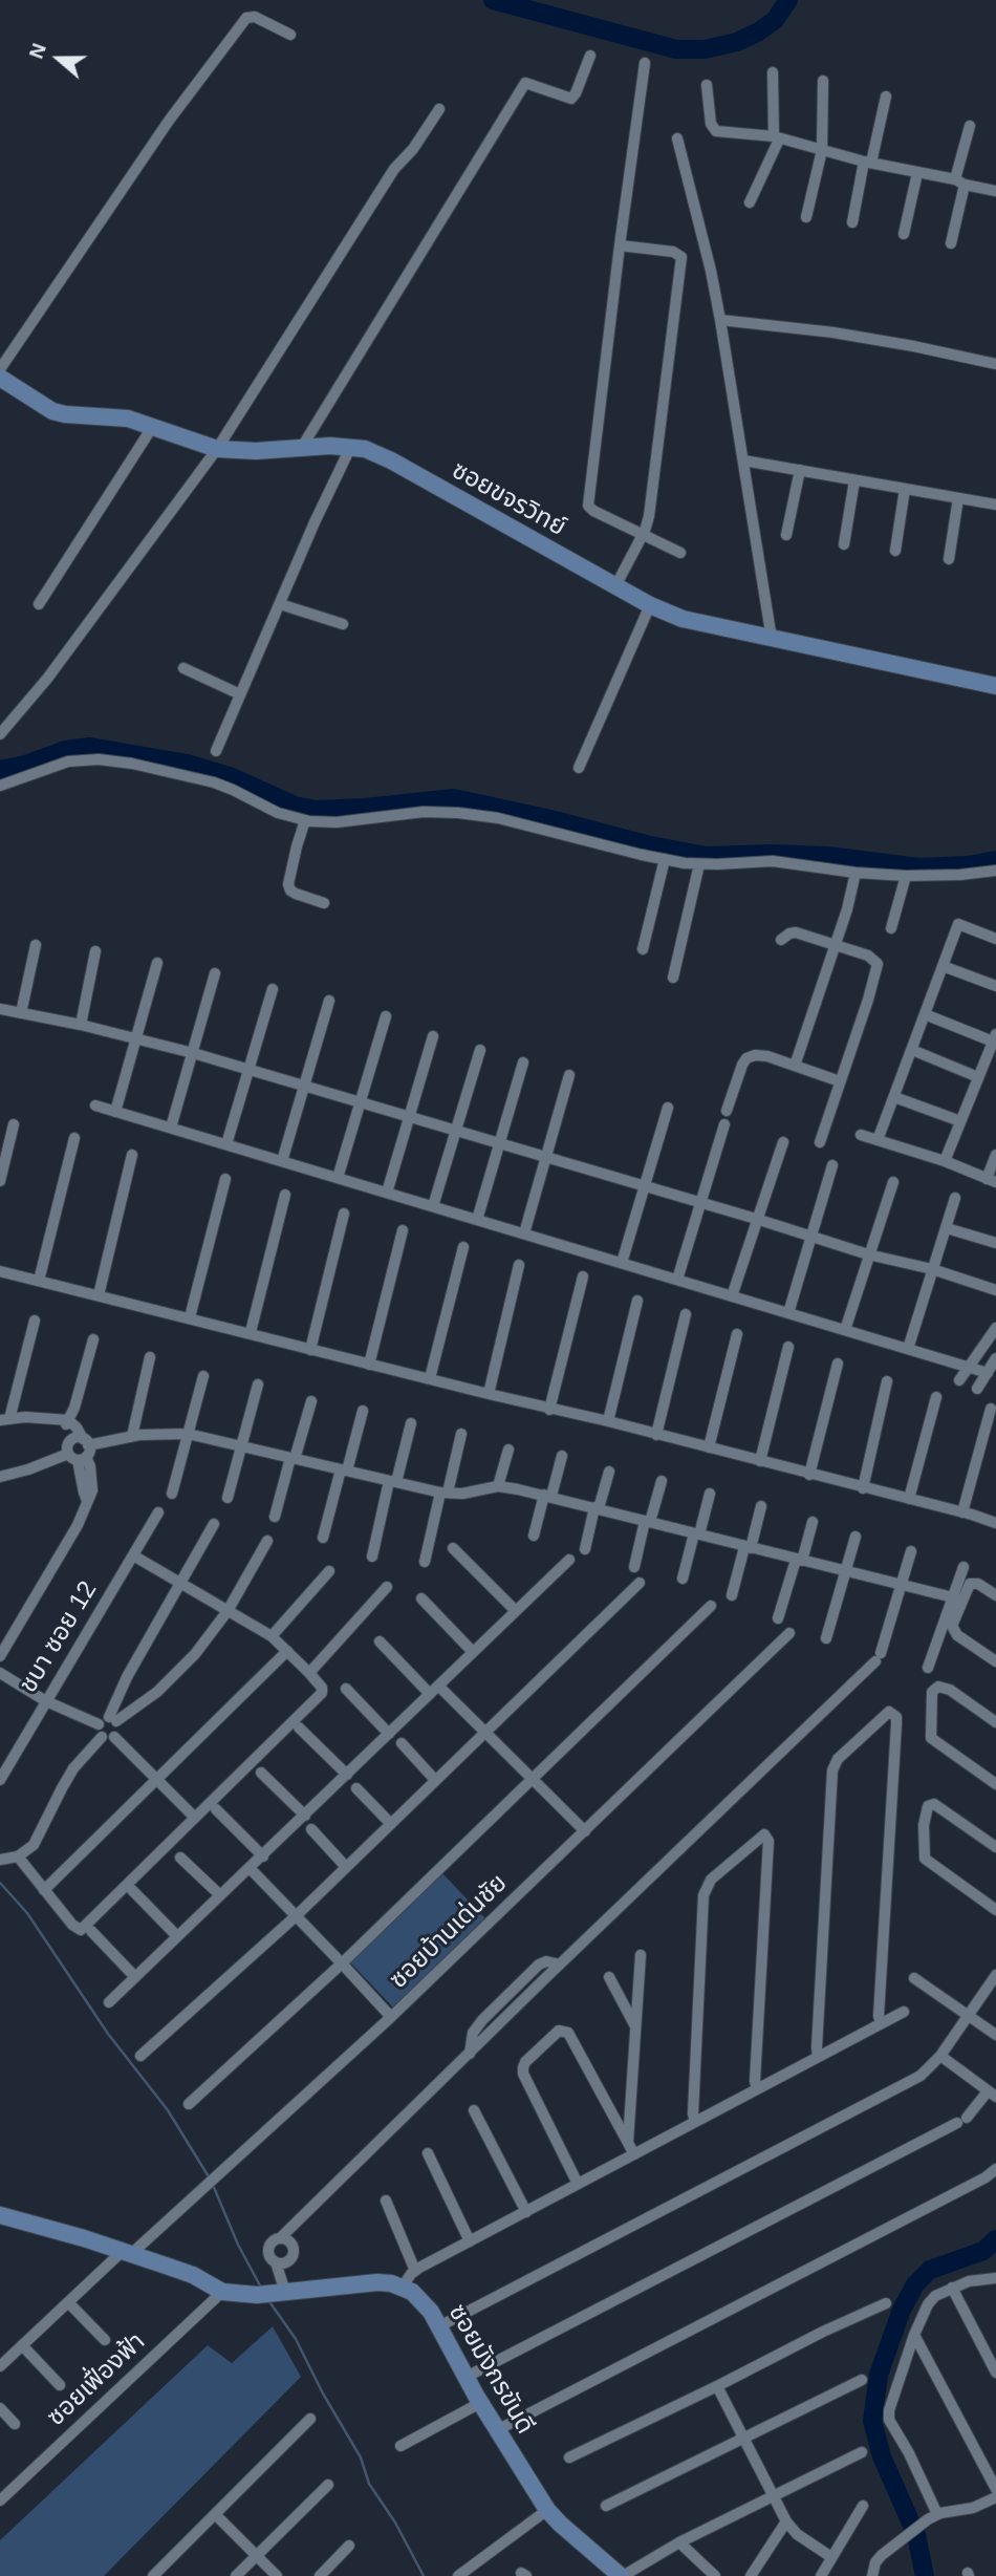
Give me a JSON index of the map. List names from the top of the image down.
{
  "streets": {
    "street": [
      "ซอยขจรวิทย์",
      "ชบา ซอย 12",
      "ซอยบ้านเด่นชัย",
      "ซอยมังกรขันดี",
      "ซอยเฟื่องฟ้า"
    ]
  },
  "north": "left"
}
